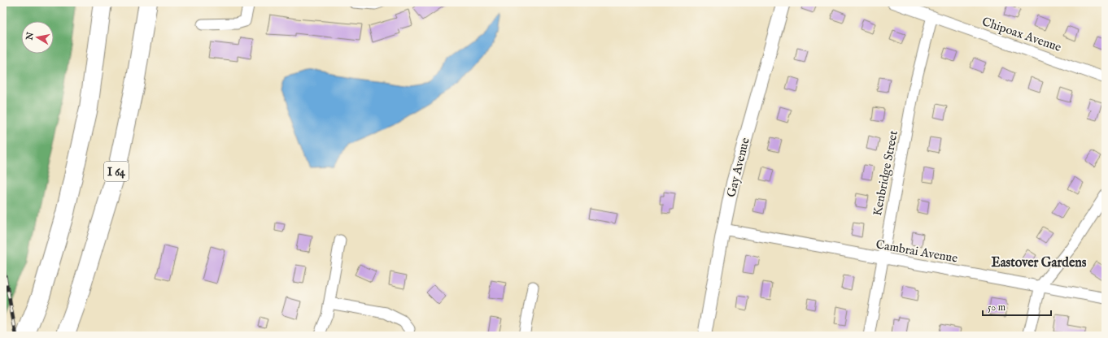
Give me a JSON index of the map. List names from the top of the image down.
{
  "streets": {
    "highway": ["I 64"],
    "street": [
      "Chipoax Avenue",
      "Gay Avenue",
      "Kenbridge Street",
      "Cambrai Avenue"
    ]
  },
  "crossings": [
    ["Chipoax Avenue", "Kenbridge Street"],
    ["Gay Avenue", "Cambrai Avenue"],
    ["Kenbridge Street", "Cambrai Avenue"]
  ],
  "districts": ["Eastover Gardens"],
  "scale_bar": "50 m",
  "north": "left"
}
